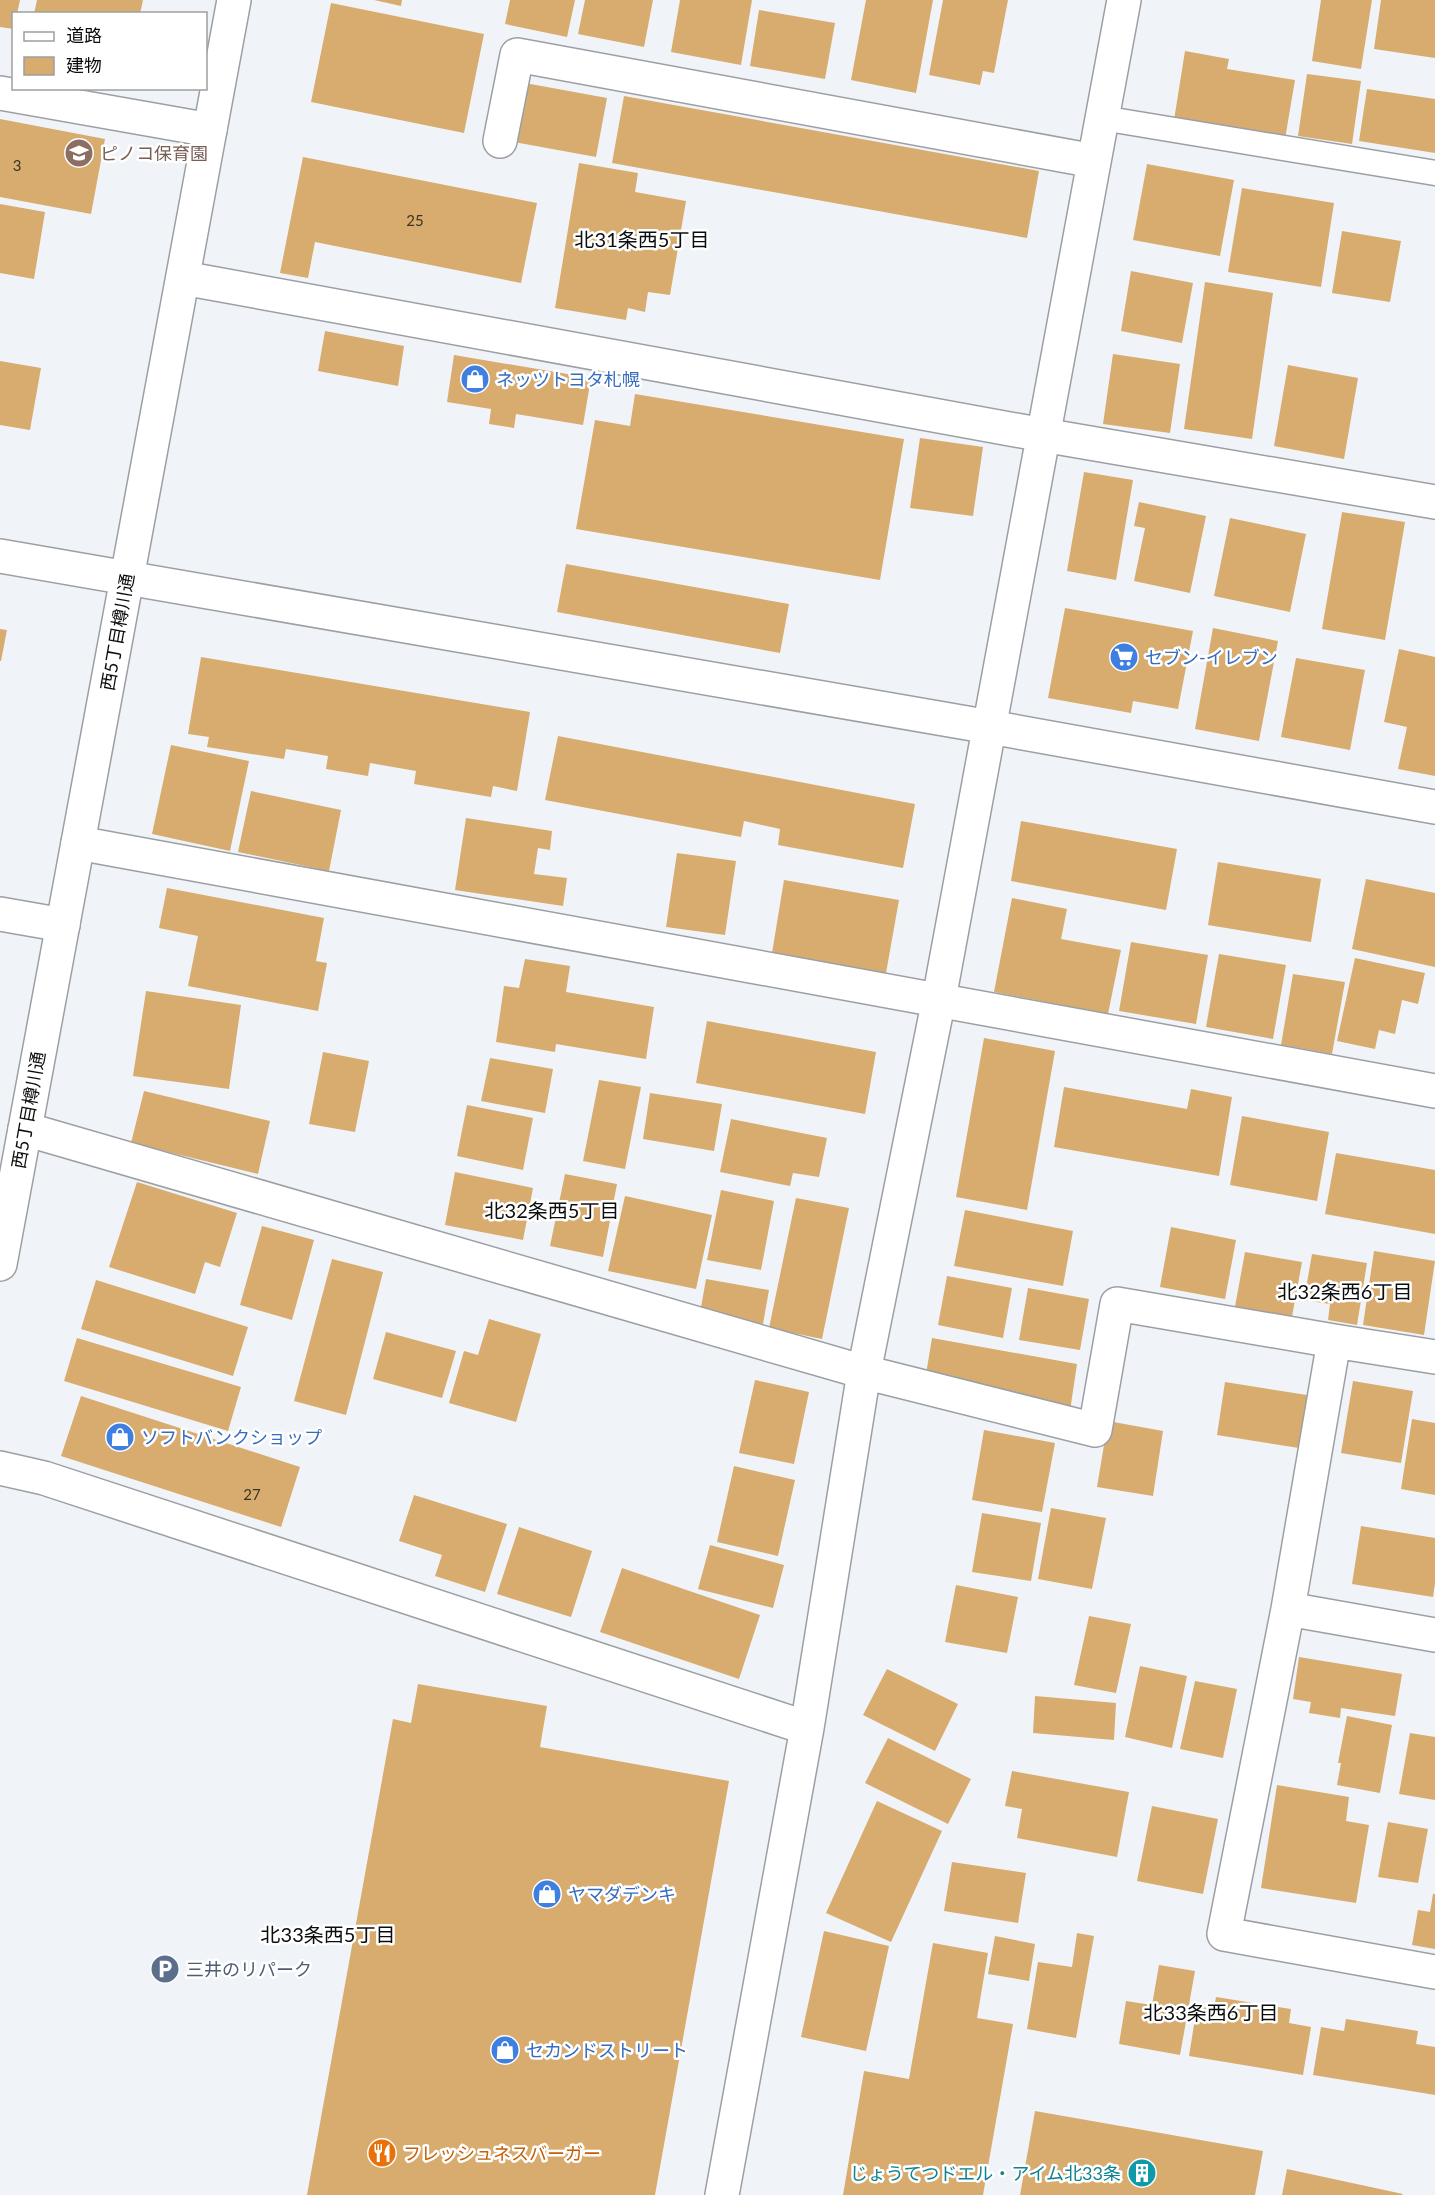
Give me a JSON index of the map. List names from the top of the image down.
{
  "streets": {
    "street": ["西5丁目樽川通"]
  },
  "districts": [
    "北31条西5丁目",
    "北32条西5丁目",
    "北32条西6丁目",
    "北33条西5丁目",
    "北33条西6丁目"
  ],
  "places": {
    "school or university": ["ピノコ保育園"],
    "shop": [
      "ネッツトヨタ札幌",
      "ソフトバンクショップ",
      "ヤマダデンキ",
      "セカンドストリート"
    ],
    "supermarket": ["セブン-イレブン"],
    "parking": ["三井のリパーク"],
    "restaurant": ["フレッシュネスバーガー"],
    "building": ["じょうてつドエル・アイム北33条"]
  },
  "house_numbers": ["3", "25", "27"],
  "legend": ["道路", "建物"]
}
